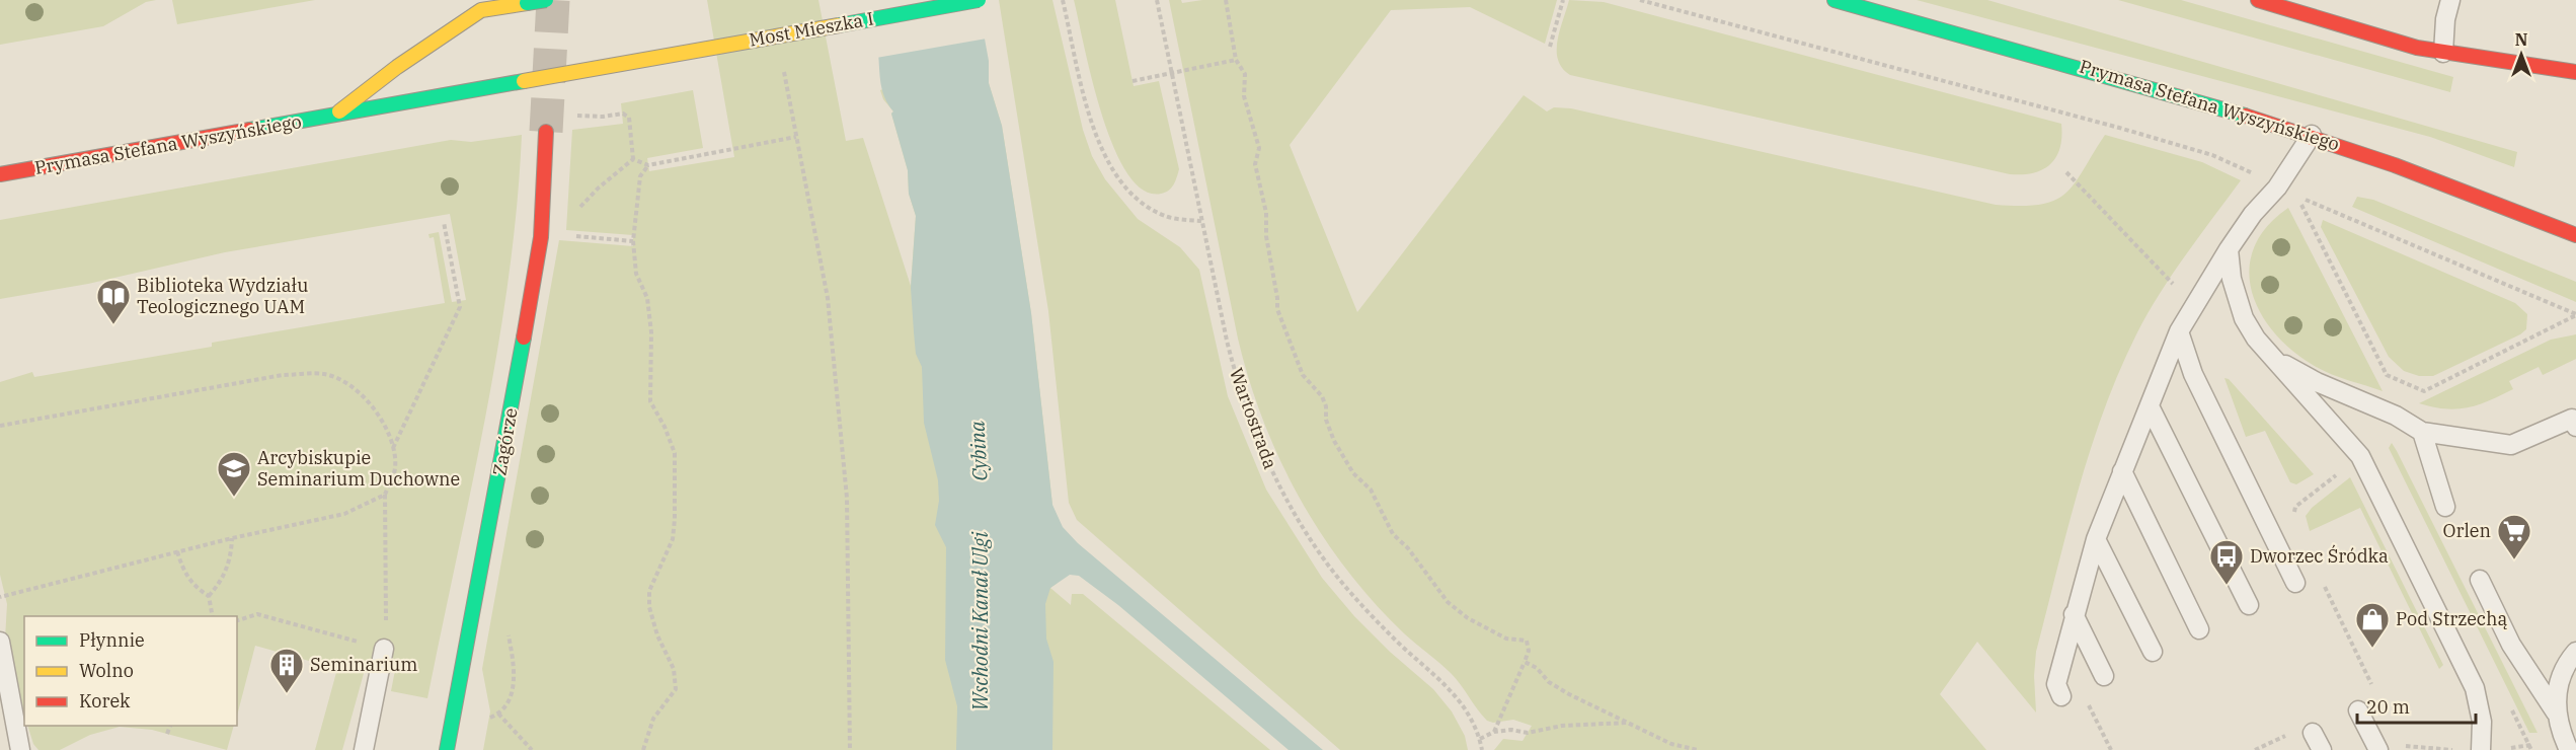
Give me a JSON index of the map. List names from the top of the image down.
{
  "streets": {
    "street": ["Most Mieszka I", "Prymasa Stefana Wyszyńskiego", "Zagórze"],
    "path": ["Wartostrada"]
  },
  "crossings": [
    ["Most Mieszka I", "Prymasa Stefana Wyszyńskiego"]
  ],
  "water": ["Cybina", "Wschodni Kanał Ulgi"],
  "places": {
    "library": ["Biblioteka Wydziału Teologicznego UAM"],
    "school or university": ["Arcybiskupie Seminarium Duchowne"],
    "supermarket": ["Orlen"],
    "bus stop": ["Dworzec Śródka"],
    "shop": ["Pod Strzechą"],
    "building": ["Seminarium"]
  },
  "legend": ["Płynnie", "Wolno", "Korek"],
  "scale_bar": "20 m",
  "north": "top"
}
